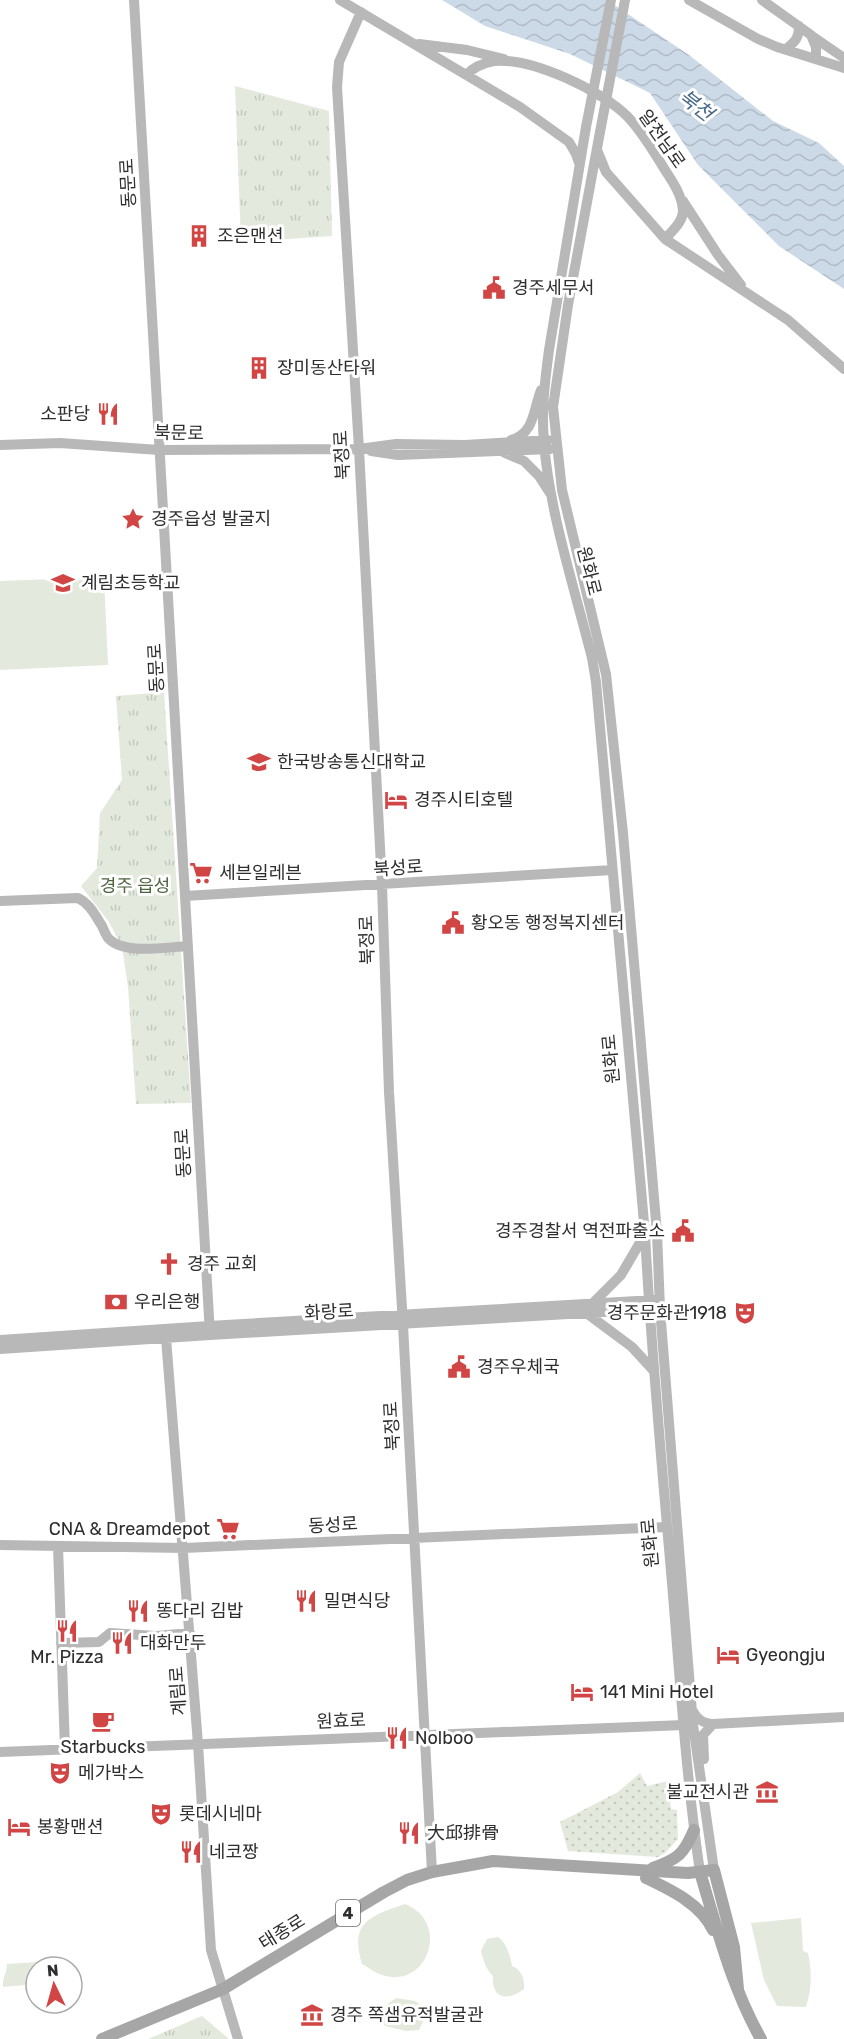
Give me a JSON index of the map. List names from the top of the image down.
{
  "streets": {
    "main road": ["원화로", "4", "태종로"],
    "street": [
      "알천남로",
      "동문로",
      "북문로",
      "북정로",
      "북성로",
      "화랑로",
      "동성로",
      "계림로",
      "원효로"
    ]
  },
  "crossings": [
    ["동문로", "북문로"],
    ["동문로", "북성로"],
    ["동문로", "화랑로"],
    ["북문로", "북정로"],
    ["북문로", "원화로"],
    ["북정로", "북성로"],
    ["북정로", "화랑로"],
    ["북정로", "동성로"],
    ["북정로", "원효로"],
    ["북정로", "태종로"],
    ["원화로", "북성로"],
    ["원화로", "화랑로"],
    ["원화로", "동성로"],
    ["원화로", "원효로"],
    ["원화로", "태종로"],
    ["화랑로", "계림로"],
    ["동성로", "계림로"],
    ["계림로", "원효로"],
    ["계림로", "태종로"]
  ],
  "water": ["북천"],
  "parks": ["경주 읍성"],
  "places": {
    "building": ["조은맨션", "장미동산타워"],
    "public building": [
      "경주세무서",
      "황오동 행정복지센터",
      "경주경찰서 역전파출소",
      "경주우체국"
    ],
    "restaurant": [
      "소판당",
      "밀면식당",
      "똥다리 김밥",
      "Mr. Pizza",
      "대화만두",
      "Nolboo",
      "大邱排骨",
      "네코짱"
    ],
    "place": ["경주읍성 발굴지"],
    "school or university": ["계림초등학교", "한국방송통신대학교"],
    "hotel": [
      "경주시티호텔",
      "Gyeongju",
      "141 Mini Hotel",
      "봉황맨션"
    ],
    "supermarket": ["세븐일레븐", "CNA & Dreamdepot"],
    "church": ["경주 교회"],
    "bank": ["우리은행"],
    "theatre": ["경주문화관1918", "메가박스", "롯데시네마"],
    "cafe": ["Starbucks"],
    "museum": ["불교전시관", "경주 쪽샘유적발굴관"]
  },
  "north": "top"
}
